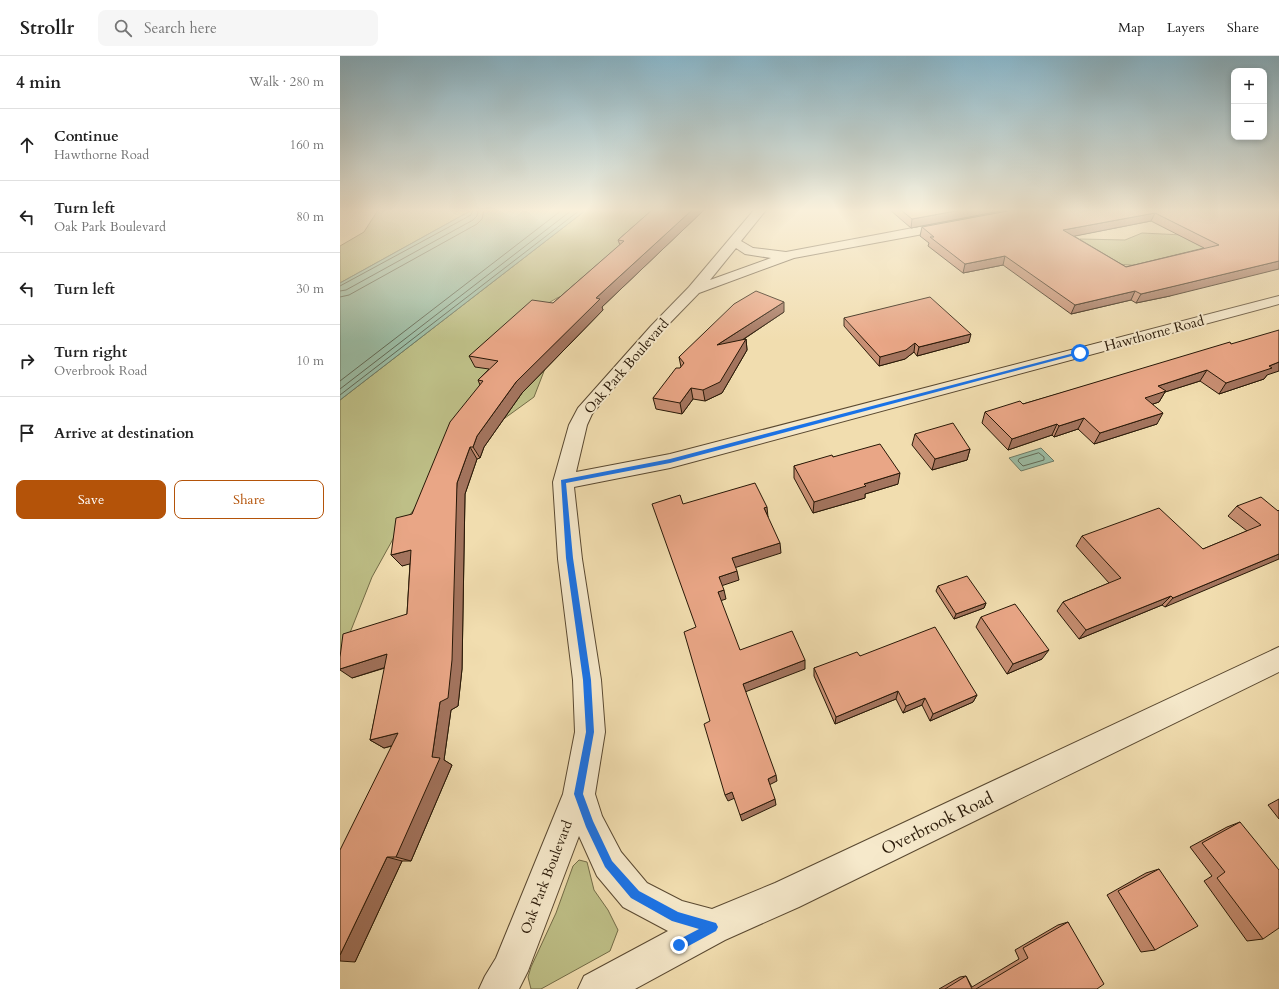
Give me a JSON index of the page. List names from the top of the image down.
{
  "streets": {
    "street": ["Hawthorne Road", "Oak Park Boulevard", "Overbrook Road"]
  },
  "crossings": [
    ["Hawthorne Road", "Oak Park Boulevard"]
  ],
  "page": {
    "header": "Strollr",
    "search": "Search here",
    "nav": ["Map", "Layers", "Share"],
    "heading": ["4 min", "Walk · 280 m"],
    "map_buttons": ["+", "−"],
    "list": [
      ["Continue", "Hawthorne Road", "160 m"],
      ["Turn left", "Oak Park Boulevard", "80 m"],
      ["Turn left", "30 m"],
      ["Turn right", "Overbrook Road", "10 m"],
      "Arrive at destination"
    ],
    "buttons": ["Save", "Share"]
  }
}
